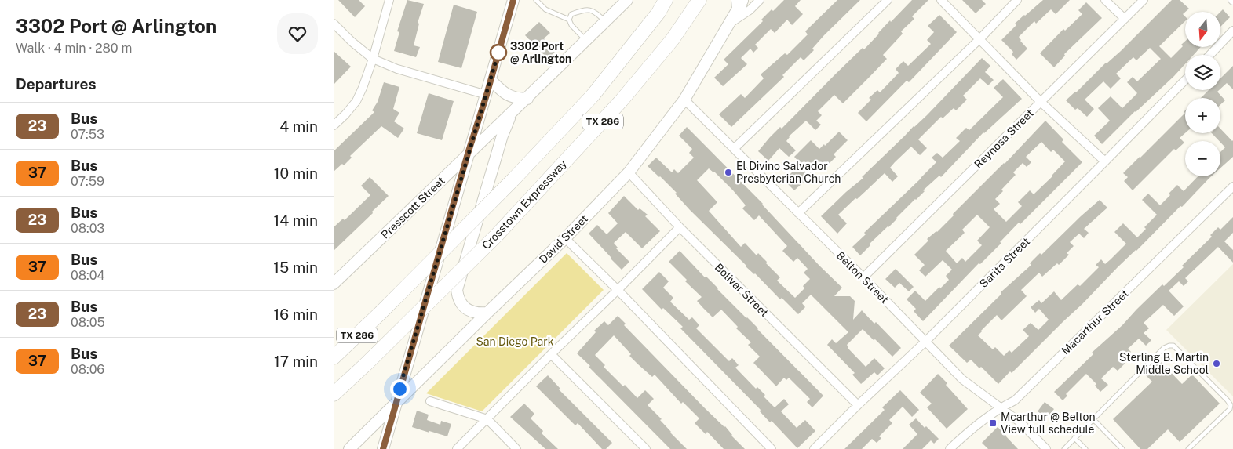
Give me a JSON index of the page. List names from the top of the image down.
{
  "streets": {
    "highway": ["TX 286", "Crosstown Expressway"],
    "main road": ["Presscott Street", "David Street"],
    "street": [
      "Reynosa Street",
      "Sarita Street",
      "Belton Street",
      "Bolivar Street",
      "Macarthur Street"
    ]
  },
  "crossings": [
    ["Reynosa Street", "Belton Street"],
    ["David Street", "Belton Street"],
    ["David Street", "Bolivar Street"],
    ["Sarita Street", "Belton Street"],
    ["Sarita Street", "Bolivar Street"],
    ["Belton Street", "Macarthur Street"]
  ],
  "parks": ["San Diego Park"],
  "places": {
    "other": ["3302 Port @ Arlington", "El Divino Salvador Presbyterian Church", "Sterling B. Martin Middle School"],
    "transit": ["Mcarthur @ Belton View full schedule"]
  },
  "lines": ["bus line 23"],
  "north": "bottom",
  "page": {
    "heading": [
      ["3302 Port @ Arlington", "Walk · 4 min · 280 m"],
      "Departures"
    ],
    "map_buttons": ["+", "−"],
    "list": [
      {
        "mark": "23",
        "name": "Bus",
        "note": "07:53",
        "value": "4 min"
      },
      {
        "mark": "37",
        "name": "Bus",
        "note": "07:59",
        "value": "10 min"
      },
      {
        "mark": "23",
        "name": "Bus",
        "note": "08:03",
        "value": "14 min"
      },
      {
        "mark": "37",
        "name": "Bus",
        "note": "08:04",
        "value": "15 min"
      },
      {
        "mark": "23",
        "name": "Bus",
        "note": "08:05",
        "value": "16 min"
      },
      {
        "mark": "37",
        "name": "Bus",
        "note": "08:06",
        "value": "17 min"
      }
    ]
  }
}
